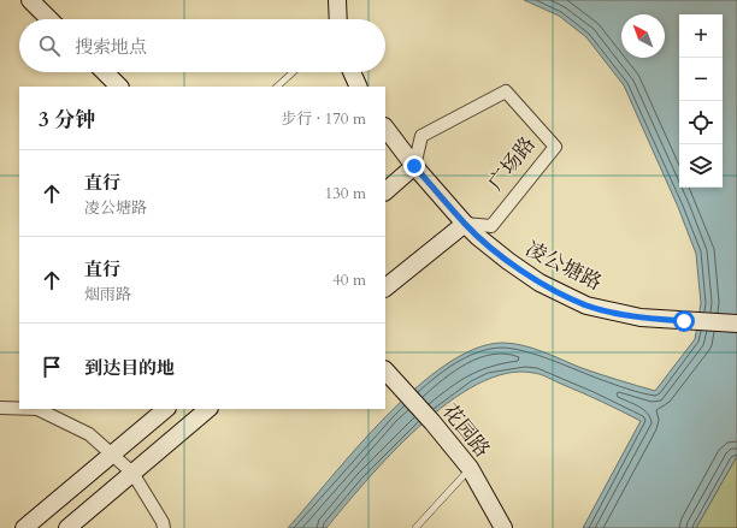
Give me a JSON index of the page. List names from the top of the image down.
{
  "streets": {
    "street": ["广场路", "凌公塘路", "花园路"]
  },
  "crossings": [
    ["广场路", "凌公塘路"]
  ],
  "north": "top left",
  "page": {
    "map_buttons": ["+", "−"],
    "search": "搜索地点",
    "heading": ["3 分钟", "步行 · 170 m"],
    "list": [
      ["直行", "凌公塘路", "130 m"],
      ["直行", "烟雨路", "40 m"],
      "到达目的地"
    ]
  }
}
